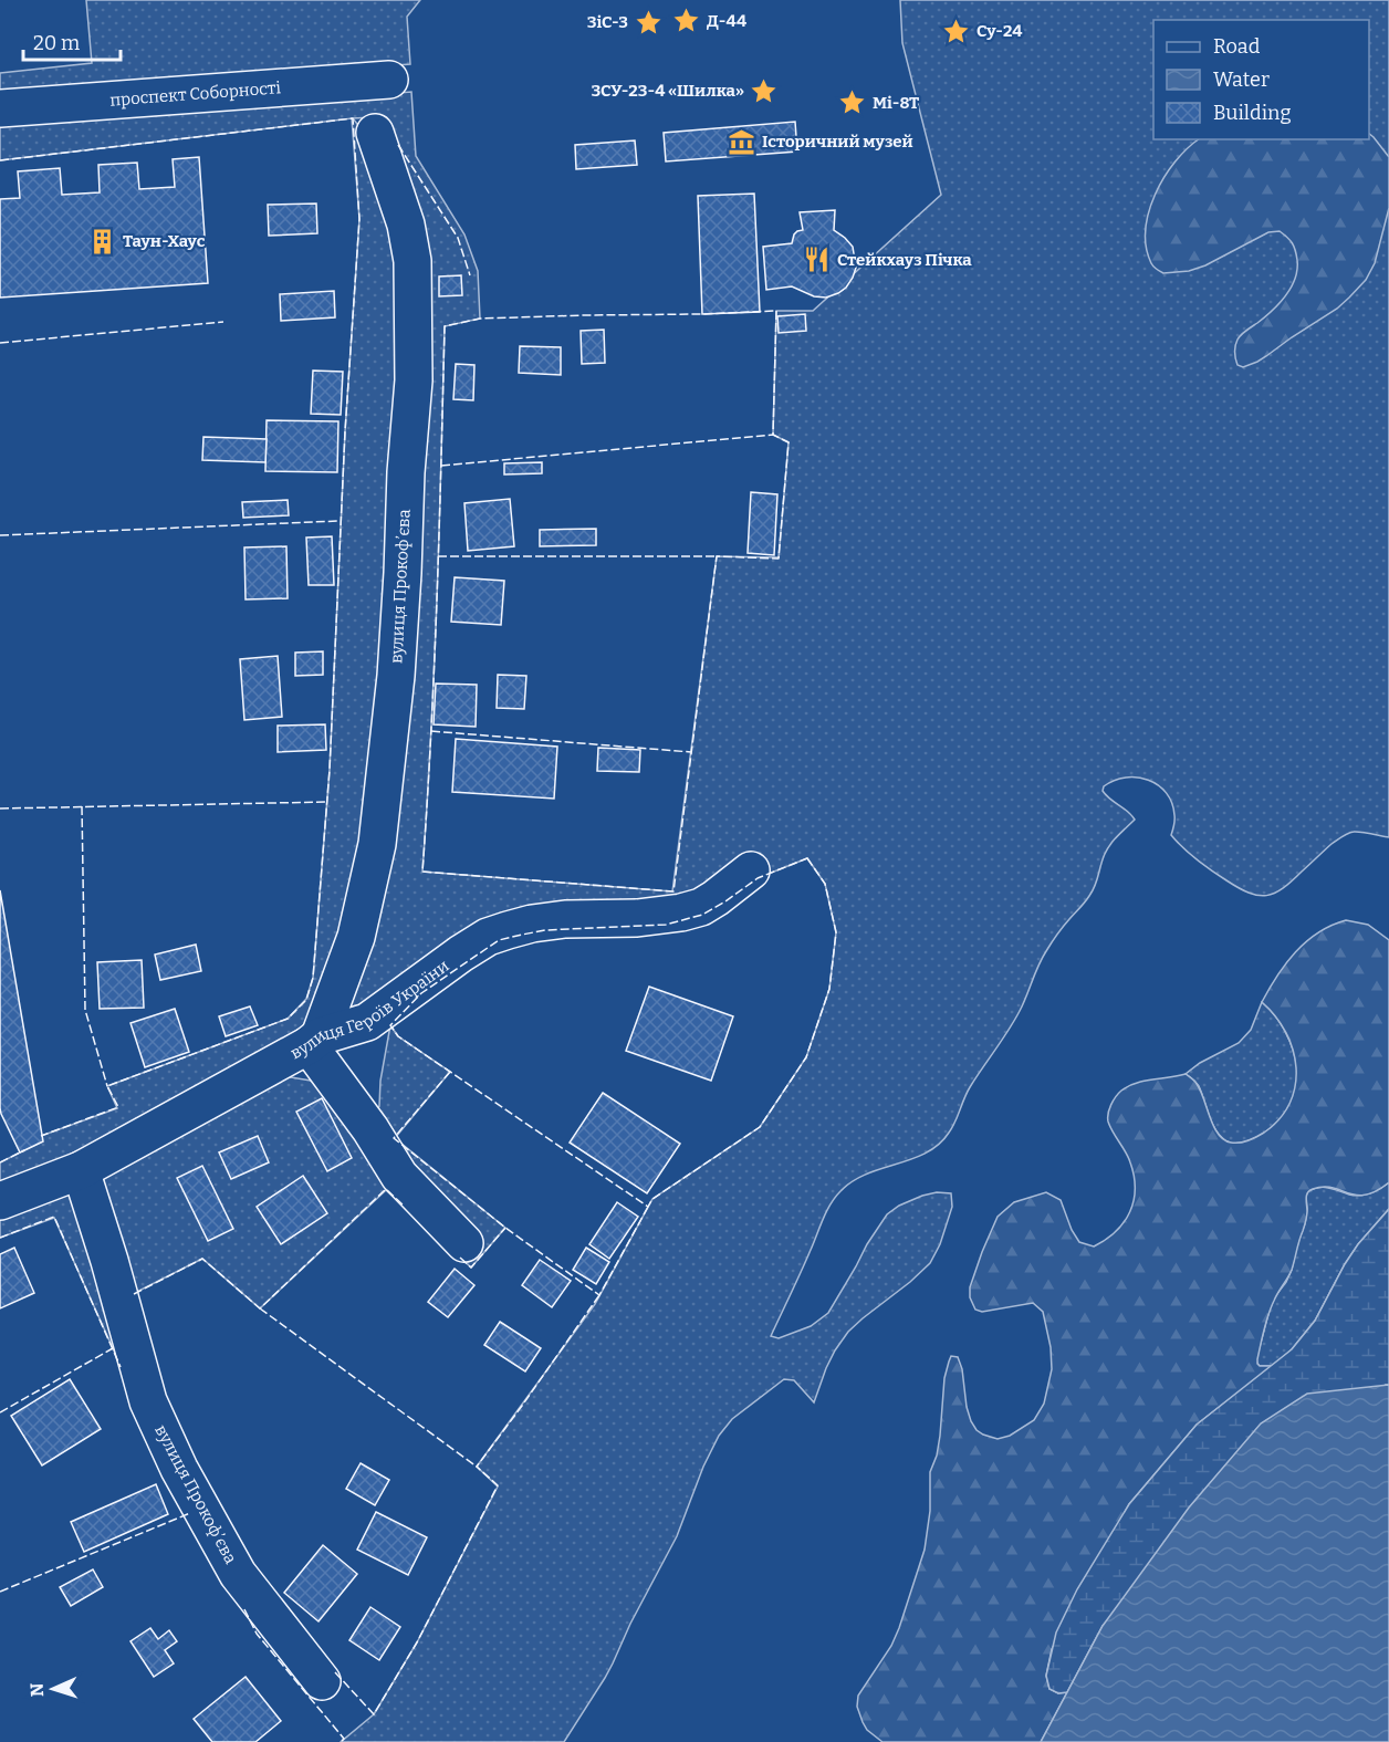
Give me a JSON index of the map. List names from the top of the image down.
{
  "streets": {
    "street": ["проспект Соборності", "вулиця Прокофʼєва", "вулиця Героїв України"]
  },
  "crossings": [
    ["вулиця Прокофʼєва", "вулиця Героїв України"]
  ],
  "places": {
    "place": [
      "Д-44",
      "ЗіС-3",
      "Су-24",
      "ЗСУ-23-4 «Шилка»",
      "Мі-8Т"
    ],
    "museum": ["Історичний музей"],
    "building": ["Таун-Хаус"],
    "restaurant": ["Стейкхауз Пічка"]
  },
  "legend": ["Road", "Water", "Building"],
  "scale_bar": "20 m",
  "north": "left"
}
